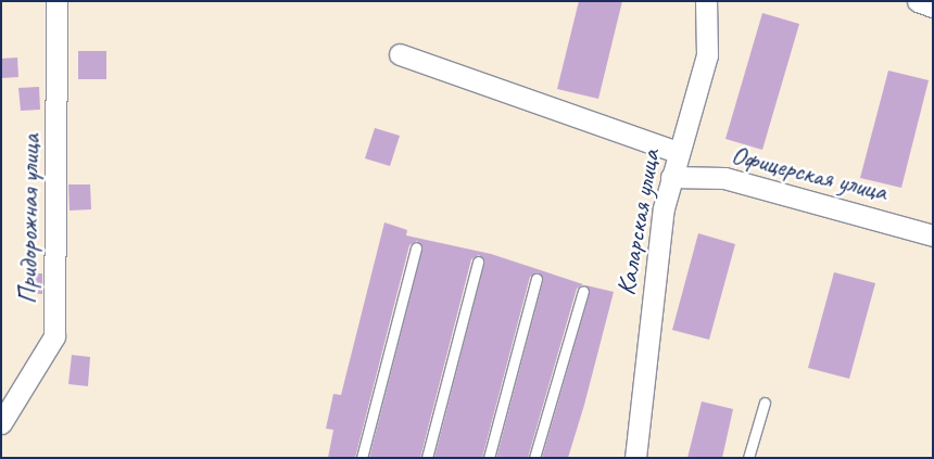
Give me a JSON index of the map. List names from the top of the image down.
{
  "streets": {
    "street": ["Офицерская улица", "Придорожная улица", "Каларская улица"]
  },
  "crossings": [
    ["Офицерская улица", "Каларская улица"]
  ]
}
